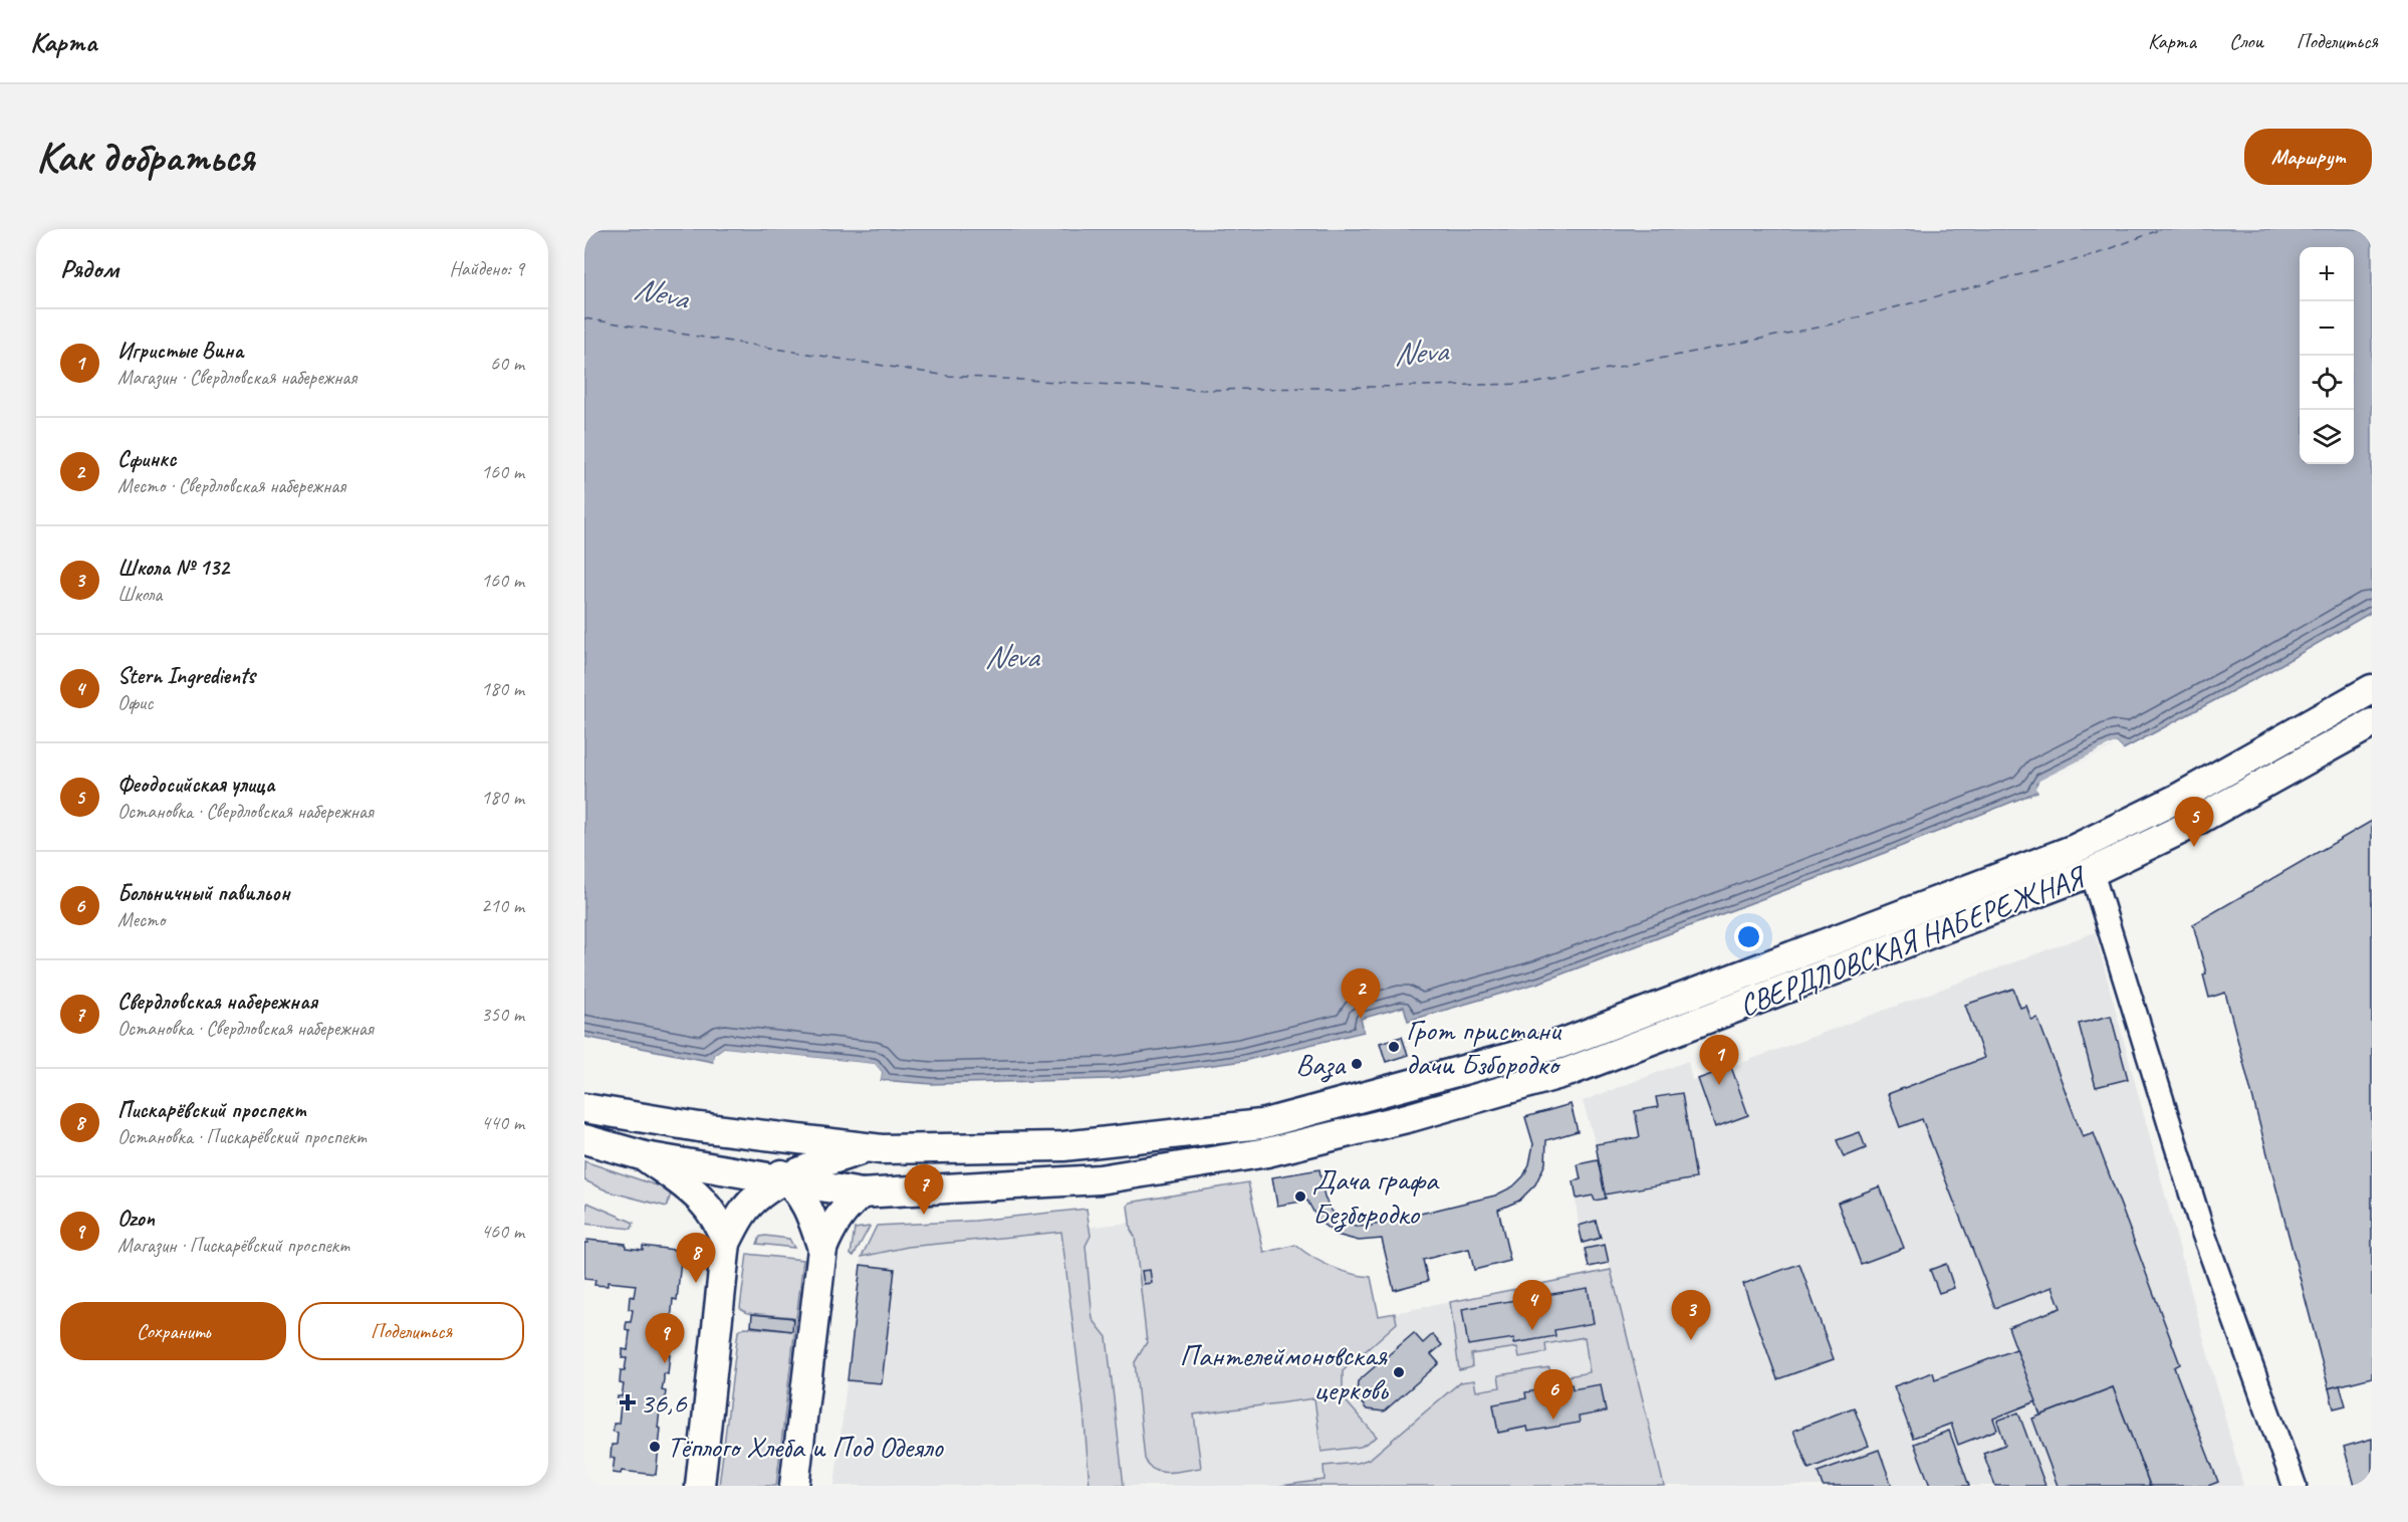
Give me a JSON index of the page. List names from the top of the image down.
{
  "streets": {
    "main road": ["СВЕРДЛОВСКАЯ НАБЕРЕЖНАЯ"]
  },
  "water": ["Neva"],
  "places": {
    "other": [
      "Грот пристани дачи Бзбородко",
      "Ваза",
      "Дача графа Безбородко",
      "Пантелеймоновская церковь",
      "Тёплого Хлеба и Под Одеяло"
    ],
    "health": ["36,6"]
  },
  "page": {
    "header": "Карта",
    "nav": ["Карта", "Слои", "Поделиться"],
    "buttons": [
      "Маршрут",
      ["Сохранить", "Поделиться"]
    ],
    "title": "Как добраться",
    "heading": ["Рядом", "Найдено: 9"],
    "map_buttons": ["+", "−"],
    "list": [
      {
        "mark": "1",
        "name": "Игристые Вина",
        "note": "Магазин · Свердловская набережная",
        "value": "60 m"
      },
      {
        "mark": "2",
        "name": "Сфинкс",
        "note": "Место · Свердловская набережная",
        "value": "160 m"
      },
      {
        "mark": "3",
        "name": "Школа № 132",
        "note": "Школа",
        "value": "160 m"
      },
      {
        "mark": "4",
        "name": "Stern Ingredients",
        "note": "Офис",
        "value": "180 m"
      },
      {
        "mark": "5",
        "name": "Феодосийская улица",
        "note": "Остановка · Свердловская набережная",
        "value": "180 m"
      },
      {
        "mark": "6",
        "name": "Больничный павильон",
        "note": "Место",
        "value": "210 m"
      },
      {
        "mark": "7",
        "name": "Свердловская набережная",
        "note": "Остановка · Свердловская набережная",
        "value": "350 m"
      },
      {
        "mark": "8",
        "name": "Пискарёвский проспект",
        "note": "Остановка · Пискарёвский проспект",
        "value": "440 m"
      },
      {
        "mark": "9",
        "name": "Ozon",
        "note": "Магазин · Пискарёвский проспект",
        "value": "460 m"
      }
    ],
    "pins": [
      "5",
      "2",
      "1",
      "7",
      "8",
      "4",
      "3",
      "9",
      "6"
    ]
  }
}
